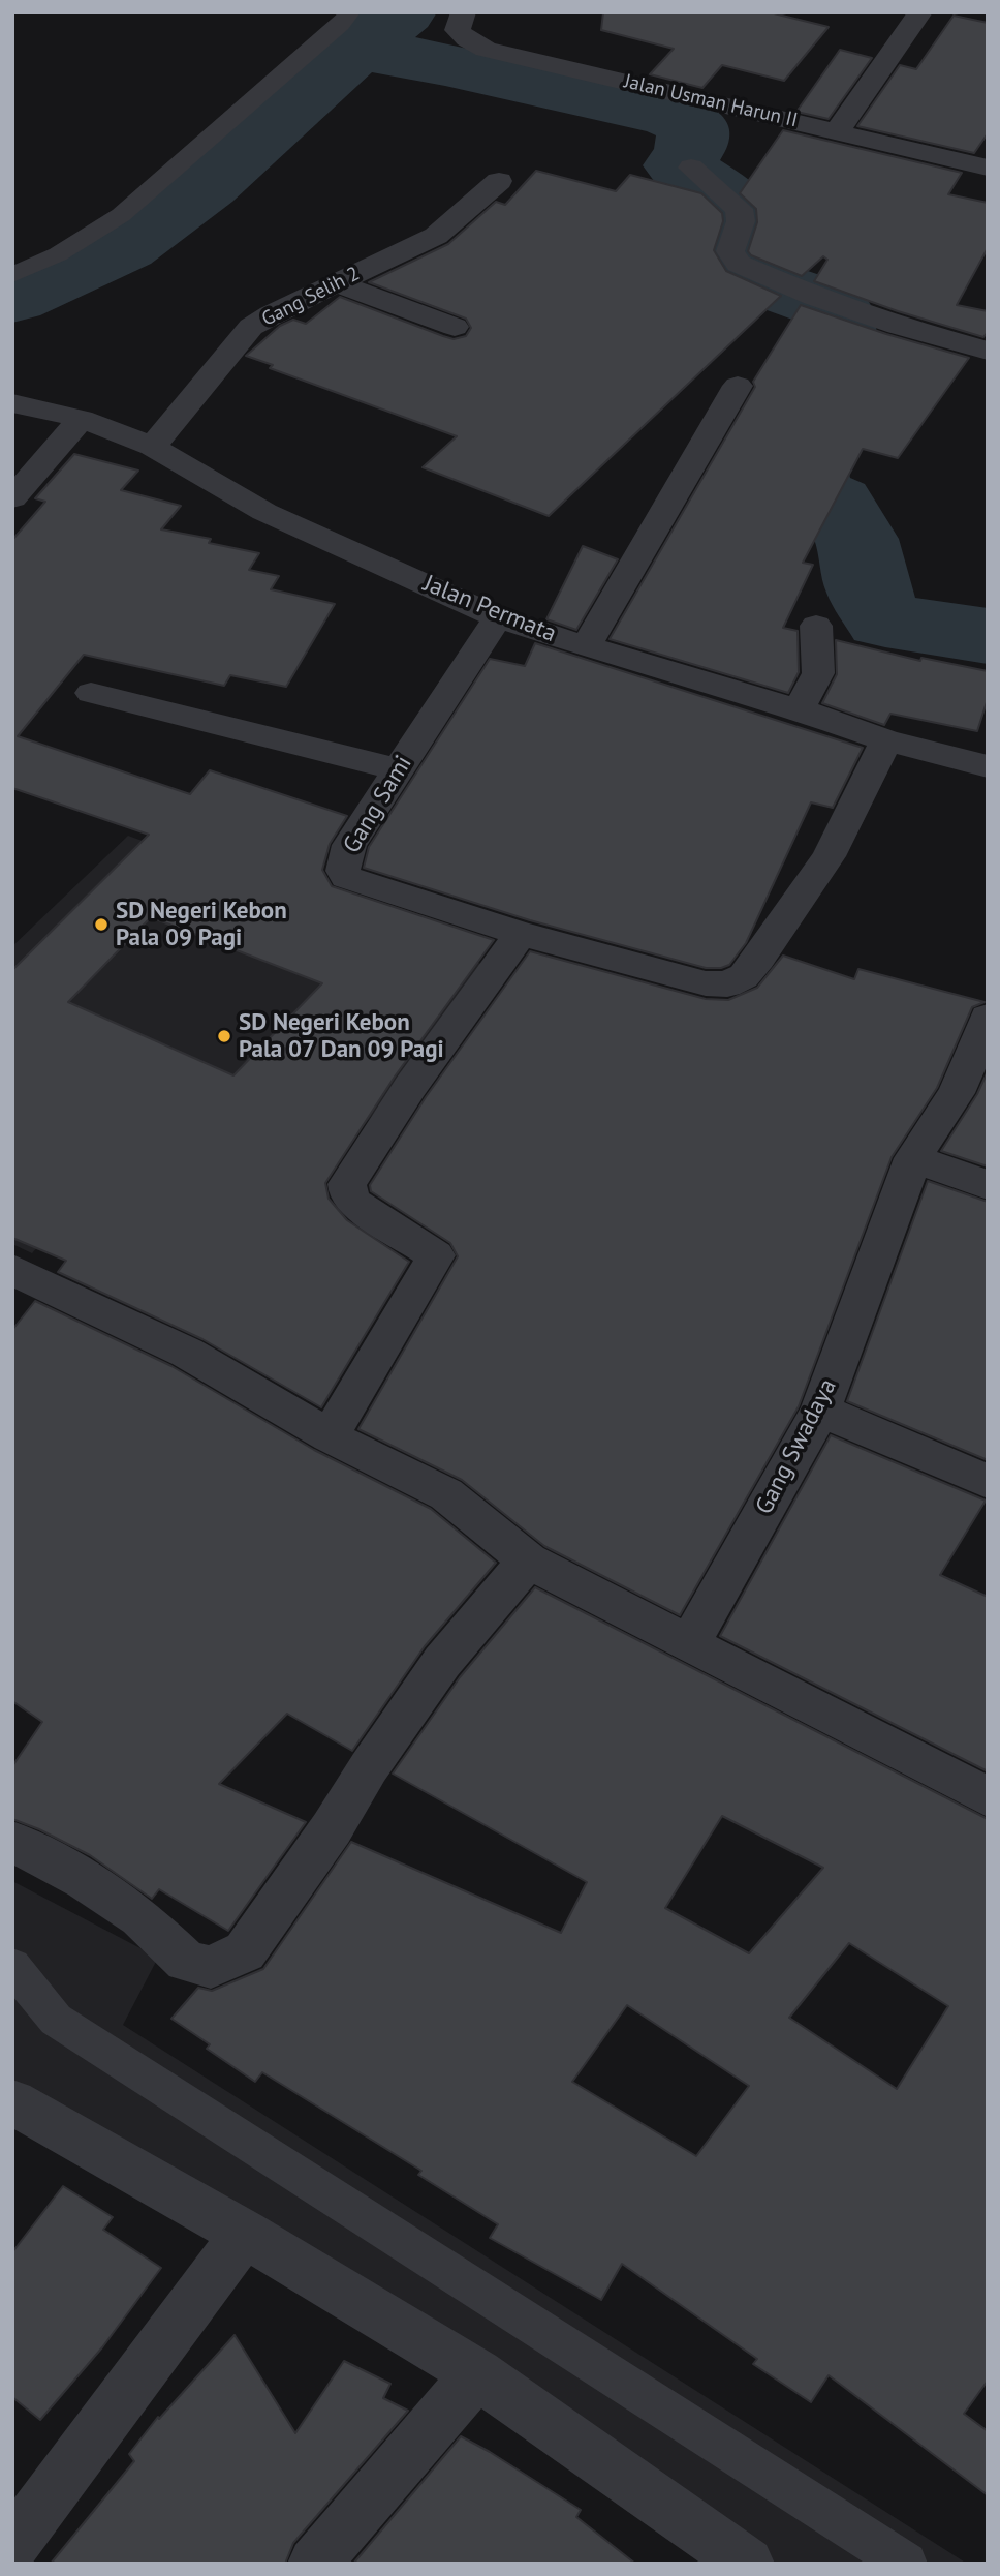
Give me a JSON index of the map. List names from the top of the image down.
{
  "streets": {
    "street": [
      "Jalan Usman Harun II",
      "Gang Selih 2",
      "Jalan Permata",
      "Gang Sami",
      "Gang Swadaya"
    ]
  },
  "crossings": [
    ["Gang Selih 2", "Jalan Permata"],
    ["Jalan Permata", "Gang Sami"]
  ],
  "places": ["SD Negeri Kebon Pala 09 Pagi", "SD Negeri Kebon Pala 07 Dan 09 Pagi"]
}
